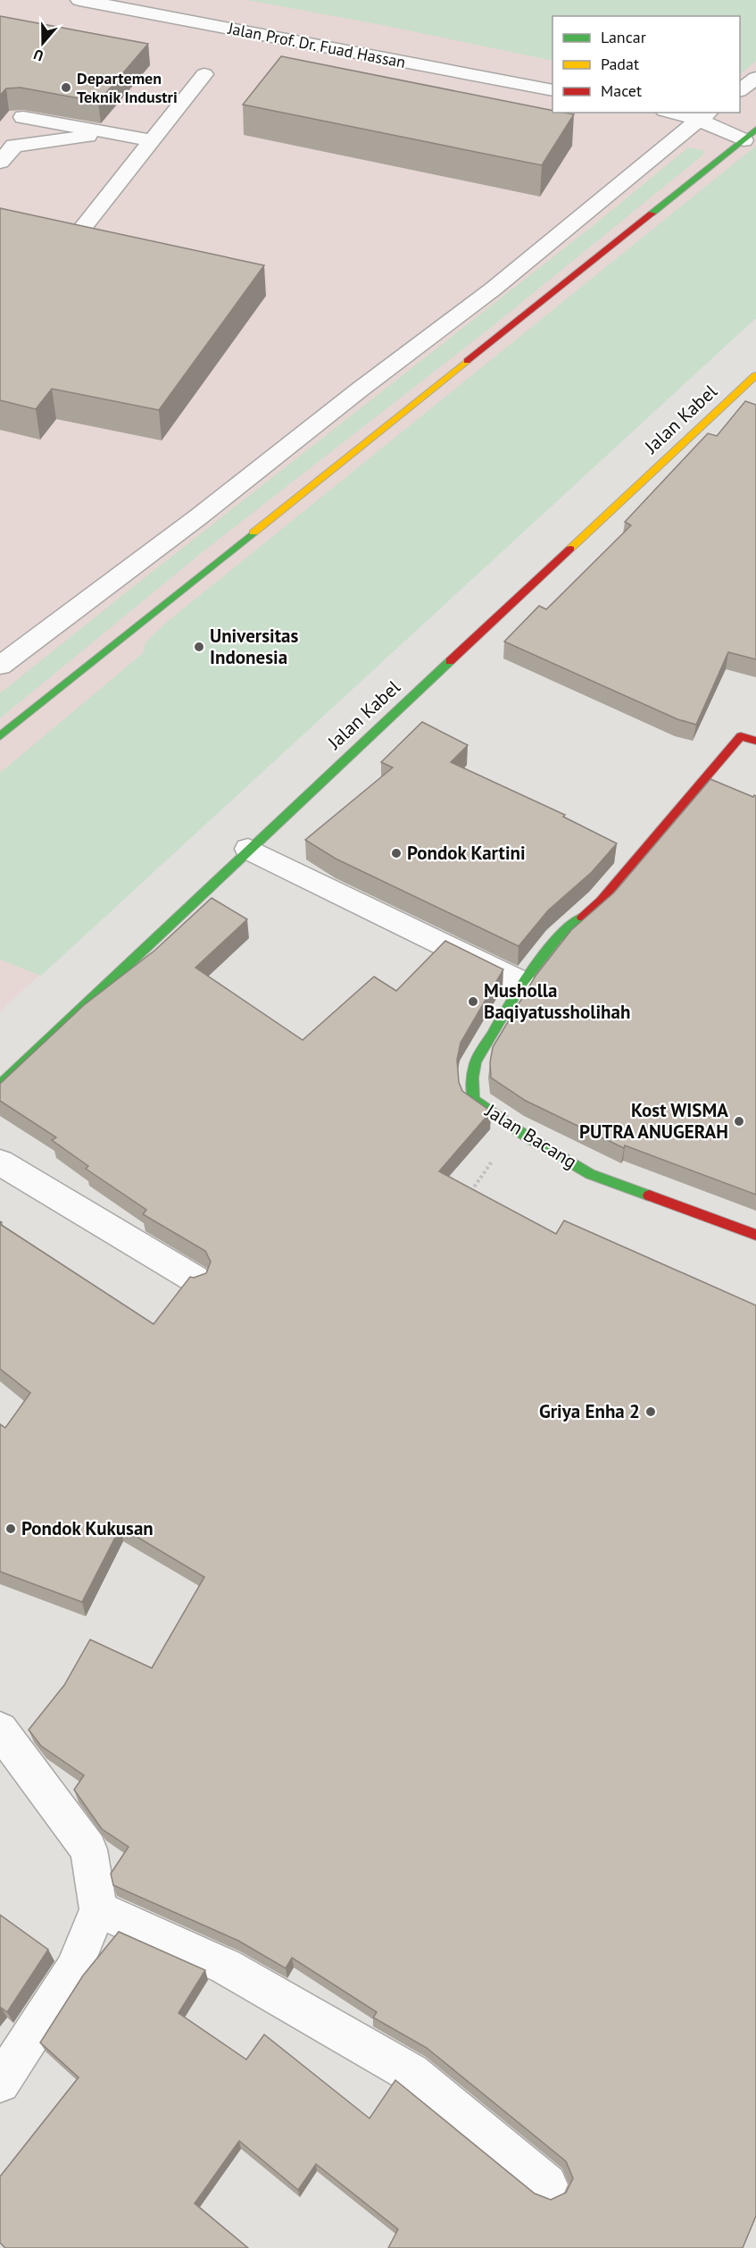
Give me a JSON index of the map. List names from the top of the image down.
{
  "streets": {
    "street": ["Jalan Prof. Dr. Fuad Hassan", "Jalan Kabel", "Jalan Bacang"]
  },
  "places": [
    "Departemen Teknik Industri",
    "Universitas Indonesia",
    "Pondok Kartini",
    "Musholla Baqiyatussholihah",
    "Kost WISMA PUTRA ANUGERAH",
    "Griya Enha 2",
    "Pondok Kukusan"
  ],
  "legend": ["Lancar", "Padat", "Macet"],
  "north": "bottom"
}
